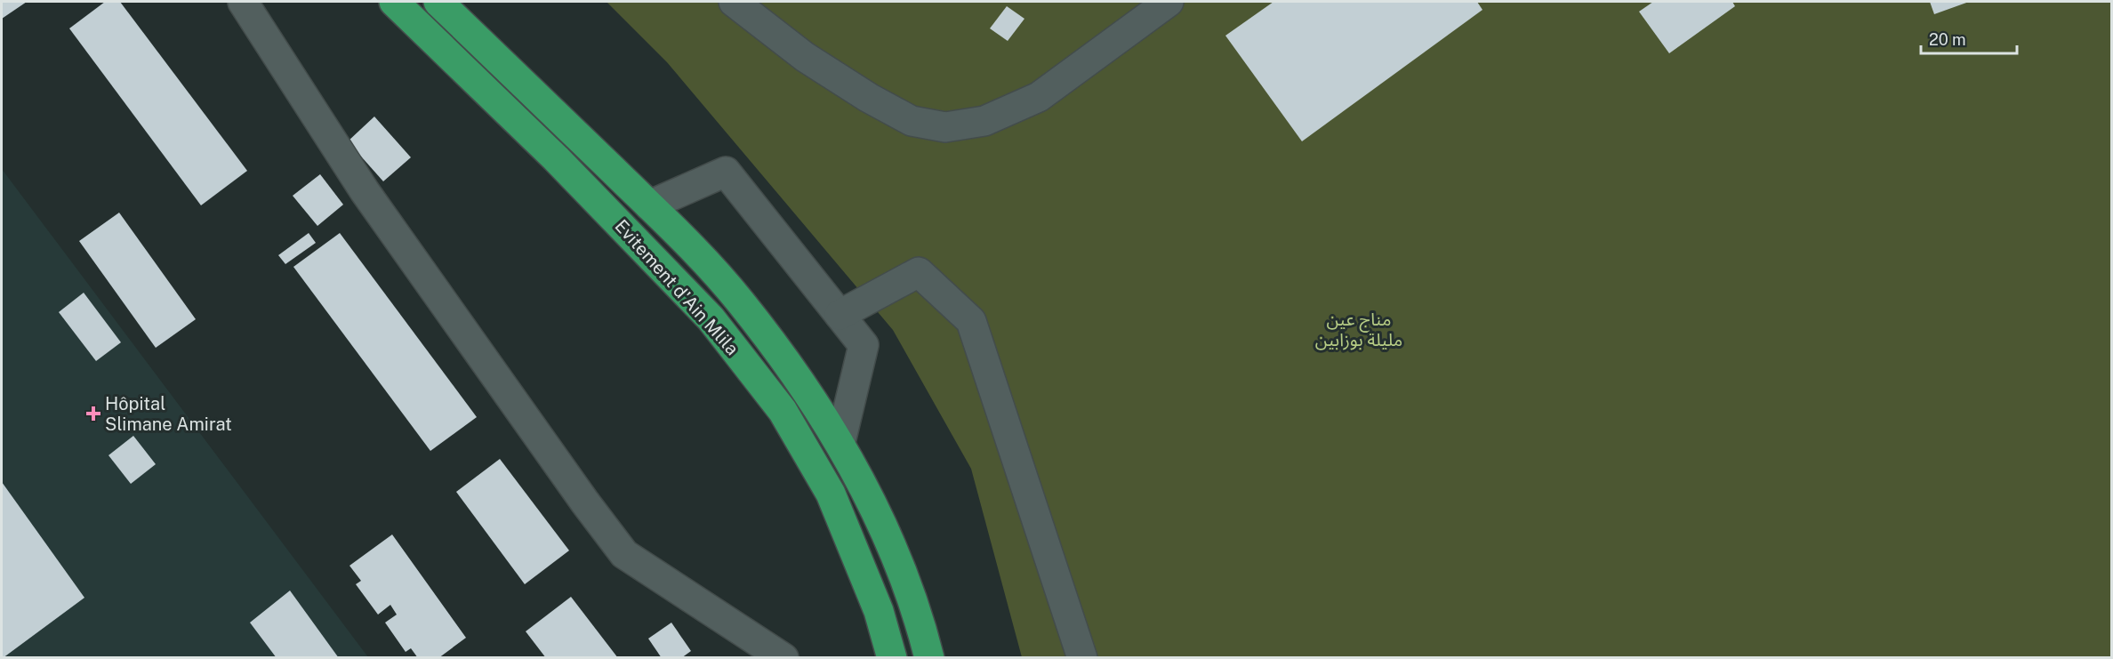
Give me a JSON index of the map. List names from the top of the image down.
{
  "streets": {
    "highway": ["Evitement d'Ain Mlila"]
  },
  "parks": ["مناج عين مليلة بوزابين"],
  "places": {
    "health": ["Hôpital Slimane Amirat"]
  },
  "scale_bar": "20 m"
}
